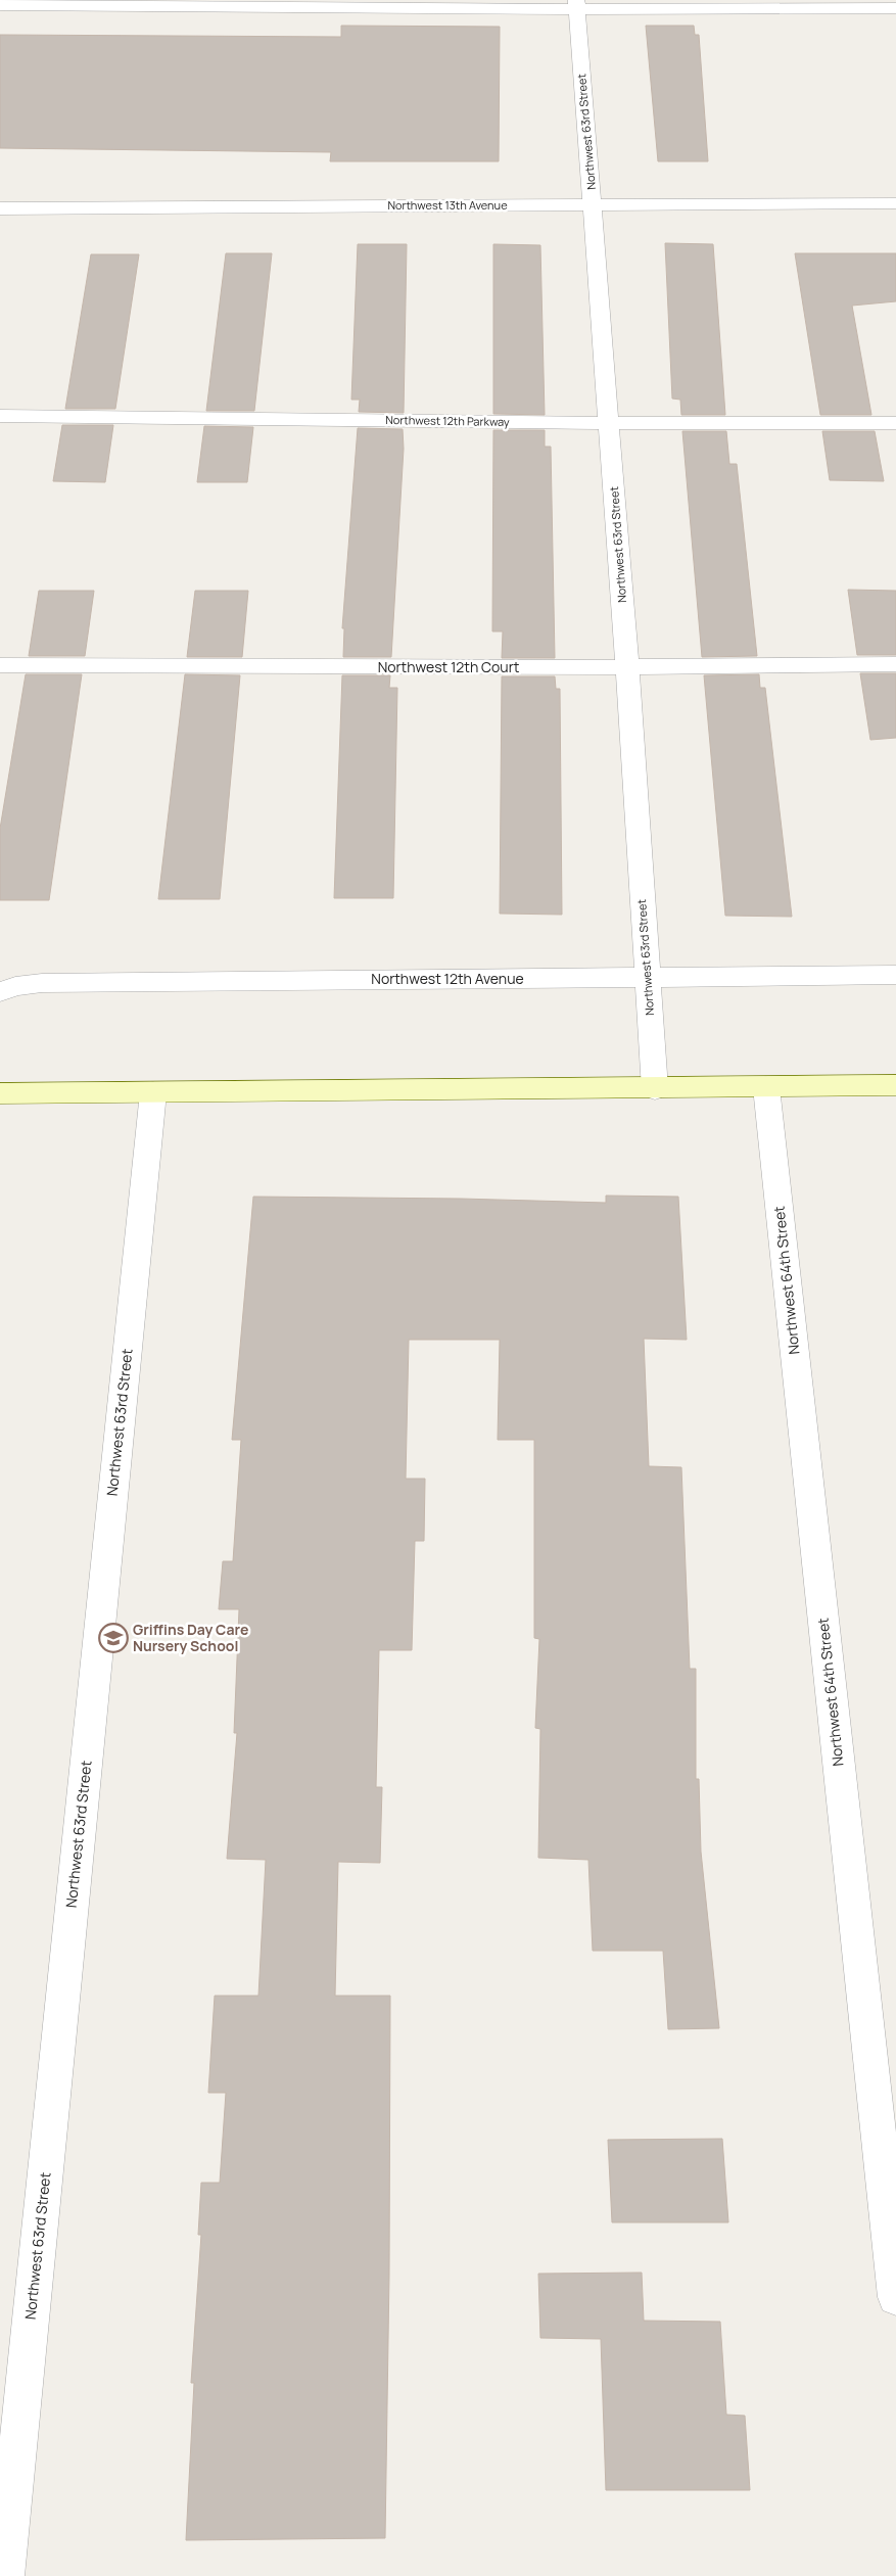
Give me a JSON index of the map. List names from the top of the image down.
{
  "streets": {
    "street": [
      "Northwest 63rd Street",
      "Northwest 13th Avenue",
      "Northwest 12th Parkway",
      "Northwest 12th Court",
      "Northwest 12th Avenue",
      "Northwest 64th Street"
    ]
  },
  "crossings": [
    ["Northwest 63rd Street", "Northwest 13th Avenue"],
    ["Northwest 63rd Street", "Northwest 12th Parkway"],
    ["Northwest 63rd Street", "Northwest 12th Court"],
    ["Northwest 63rd Street", "Northwest 12th Avenue"]
  ],
  "places": {
    "school or university": ["Griffins Day Care Nursery School"]
  }
}
